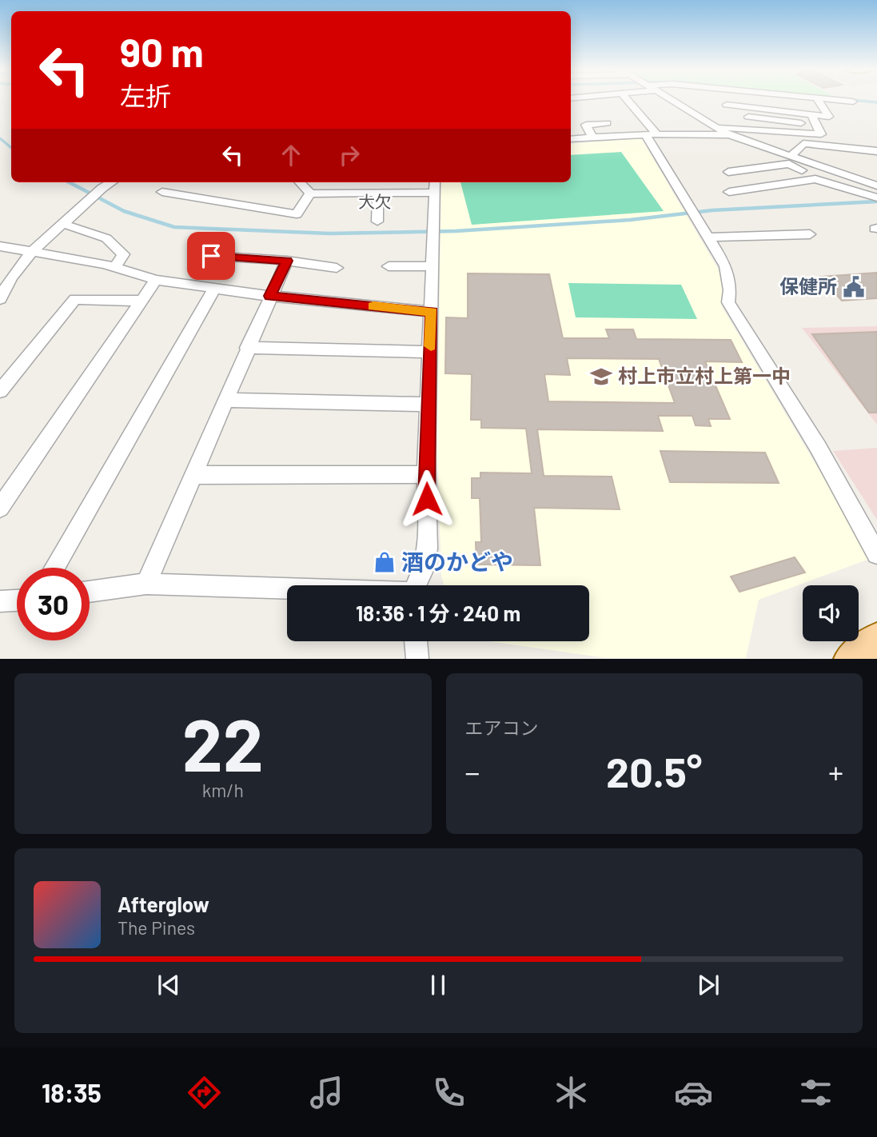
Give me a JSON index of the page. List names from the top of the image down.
{
  "districts": ["大欠"],
  "places": {
    "public building": ["保健所"],
    "school or university": ["村上市立村上第一中"],
    "shop": ["酒のかどや"]
  },
  "page": {
    "turn": ["90 m", "左折"],
    "limit": "30",
    "trip": "18:36 · 1 分 · 240 m",
    "tile": [
      ["22", "km/h"],
      "エアコン"
    ],
    "heat": ["−", "20.5°", "+"],
    "song": ["Afterglow", "The Pines"],
    "tabs": "18:35"
  }
}
